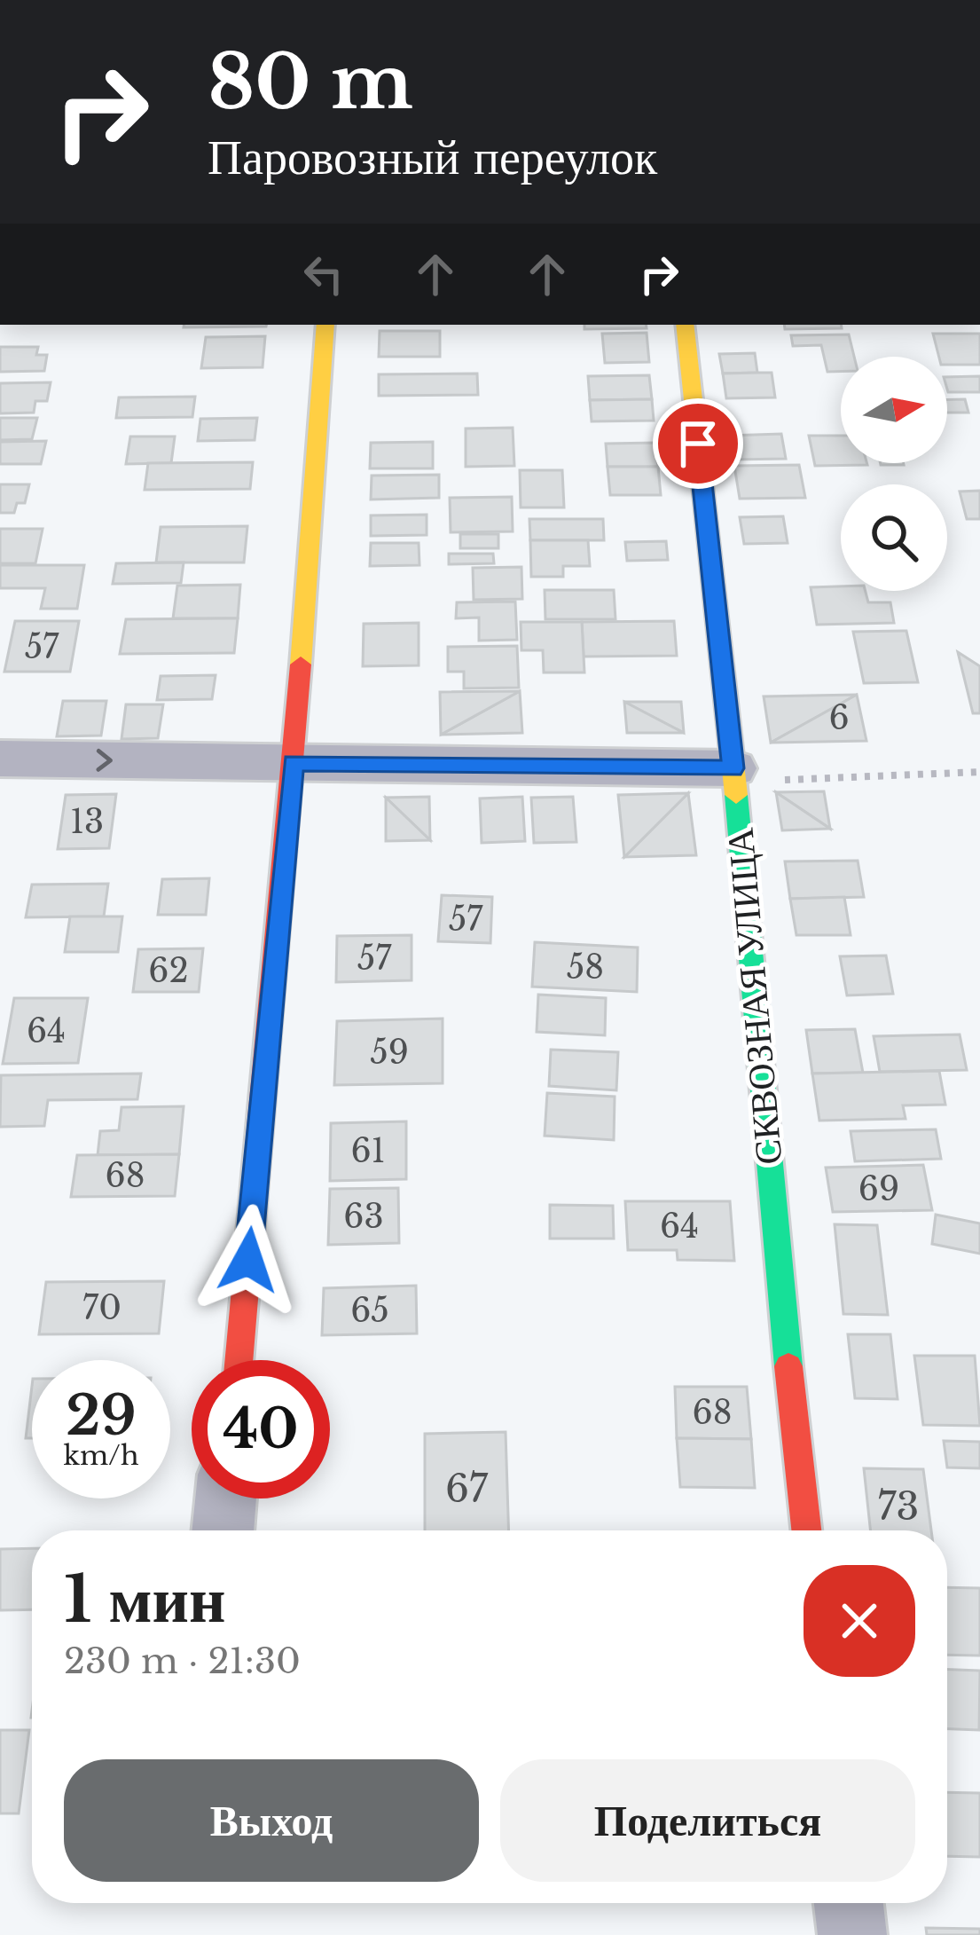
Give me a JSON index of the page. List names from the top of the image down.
{
  "streets": {
    "street": ["СКВОЗНАЯ УЛИЦА"]
  },
  "house_numbers": [
    "57",
    "6",
    "13",
    "57",
    "57",
    "58",
    "62",
    "64",
    "59",
    "61",
    "68",
    "69",
    "63",
    "64",
    "70",
    "65",
    "68",
    "67",
    "73"
  ],
  "north": "right",
  "page": {
    "turn": ["80 m", "Паровозный переулок"],
    "speed": "29 km/h",
    "limit": "40",
    "heading": ["1 мин", "230 m · 21:30"],
    "buttons": ["Выход", "Поделиться"]
  }
}
